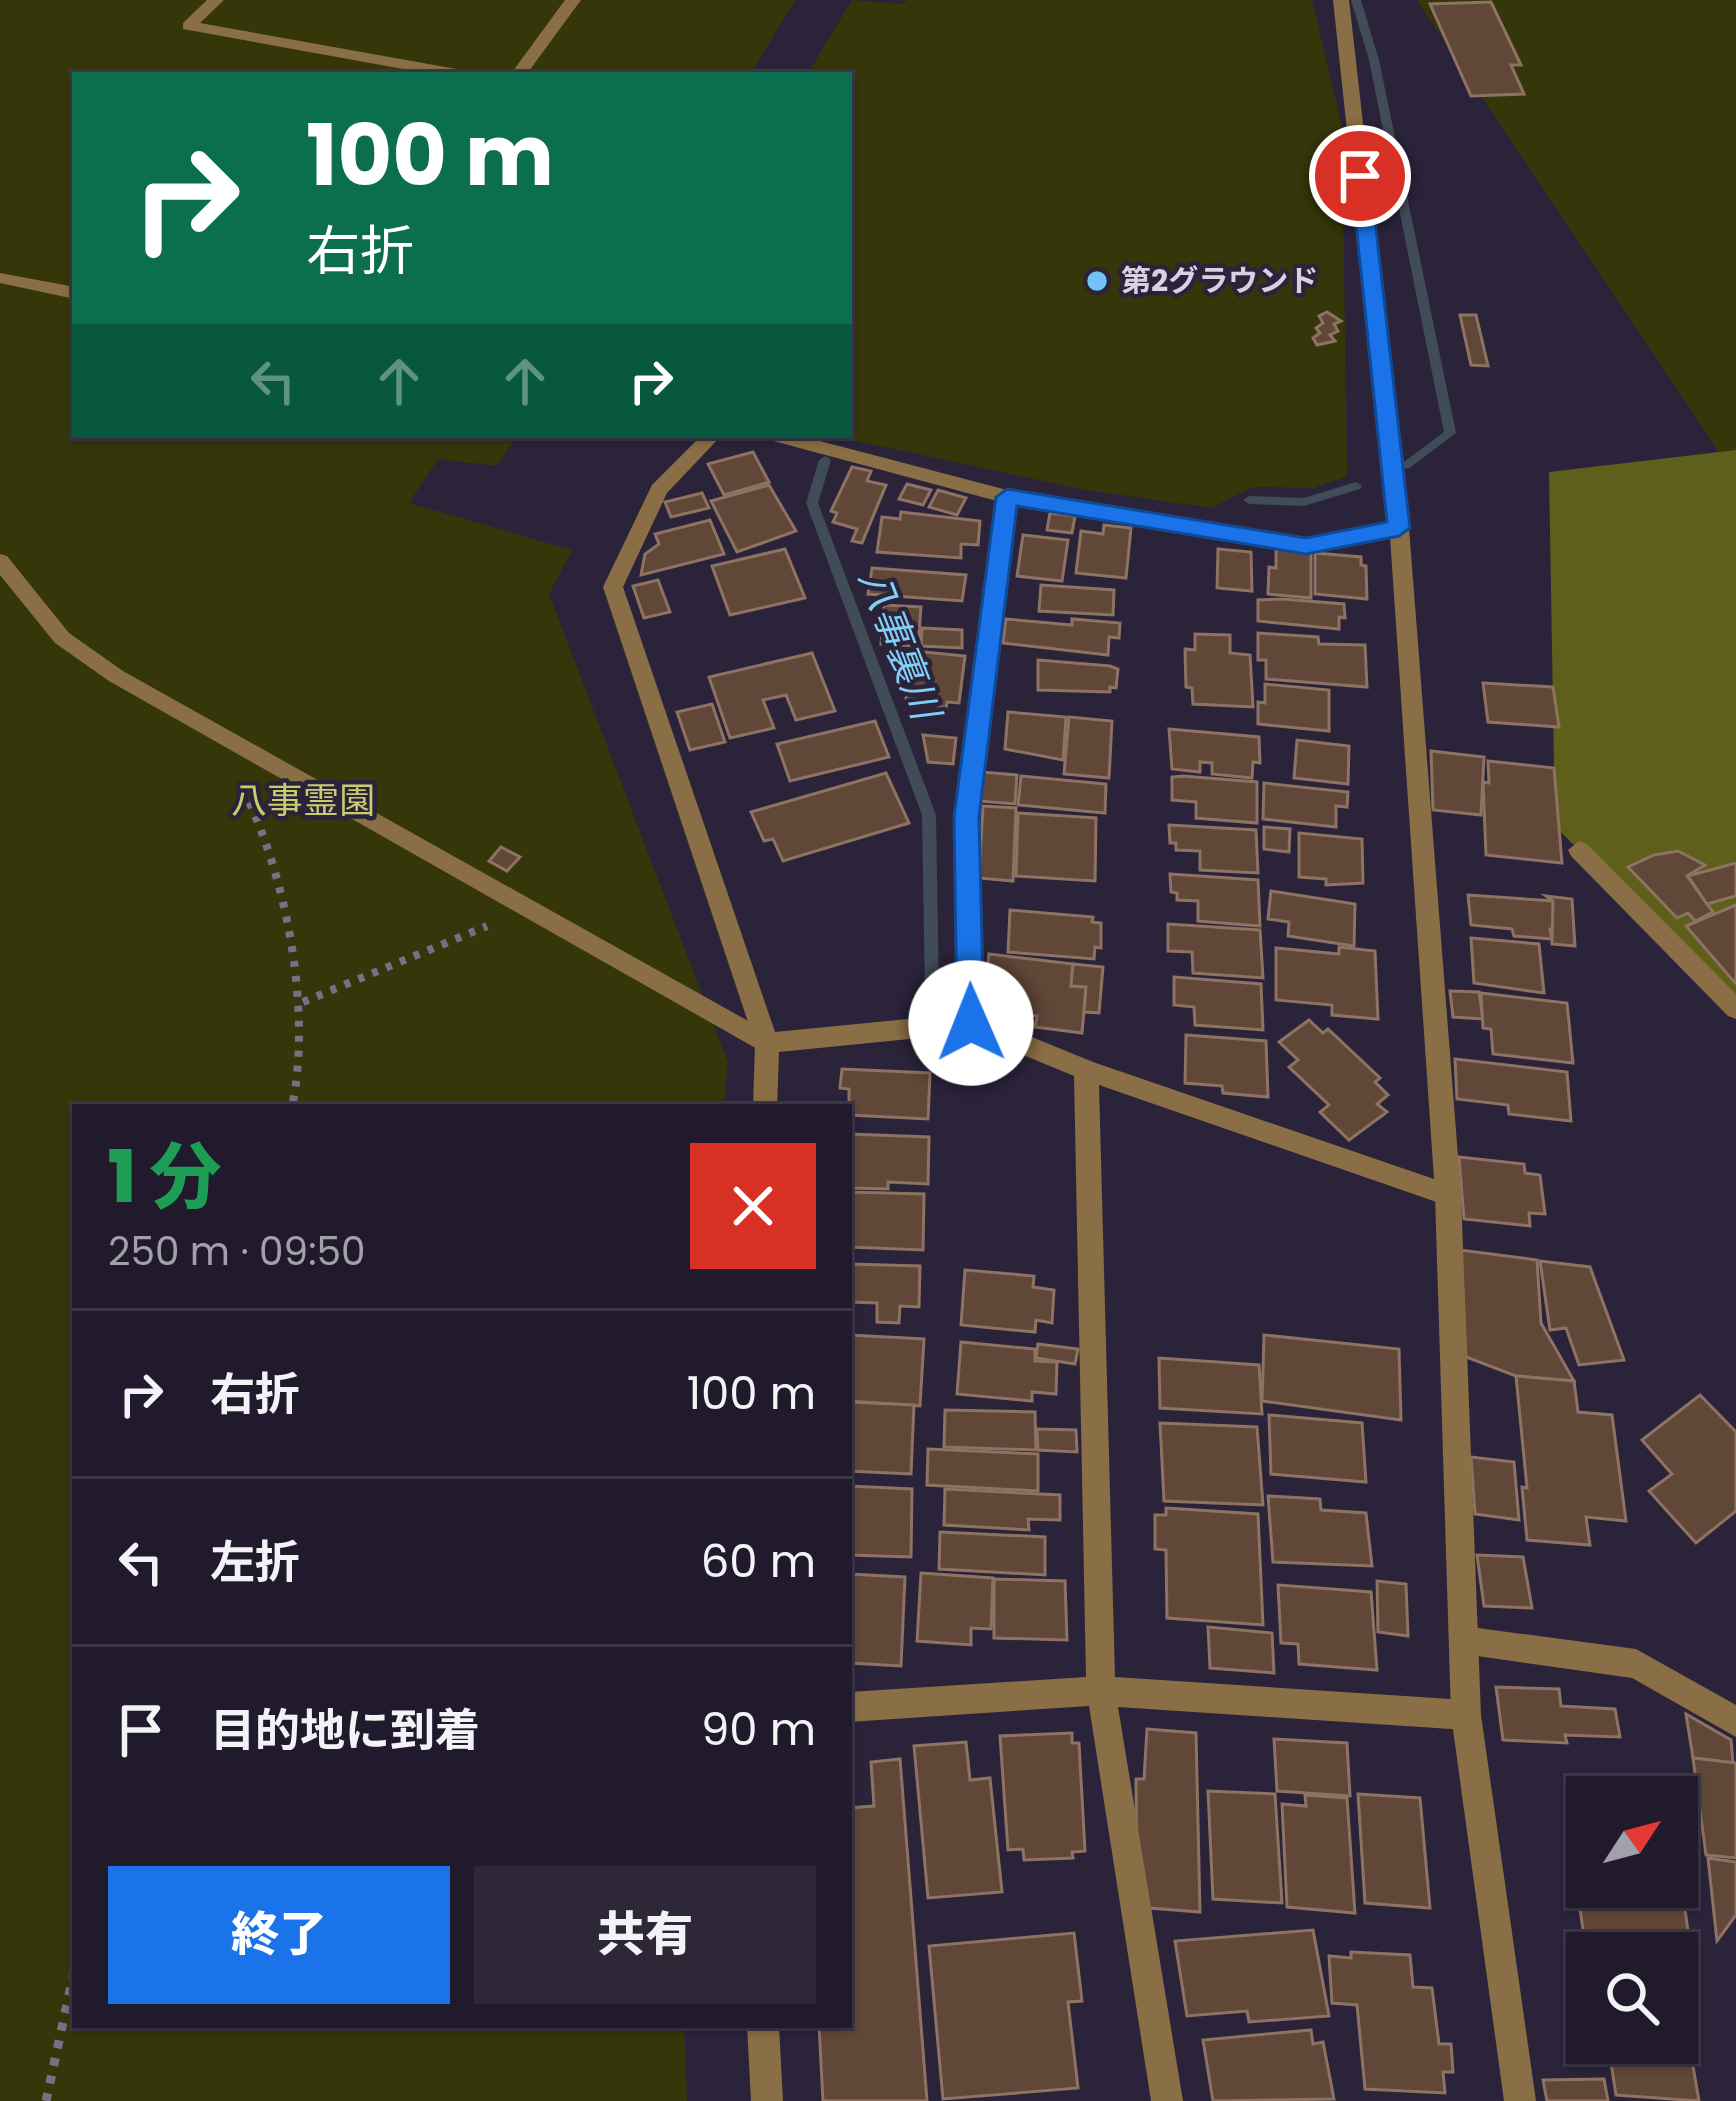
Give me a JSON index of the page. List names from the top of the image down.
{
  "water": ["八事裏川"],
  "parks": ["八事霊園"],
  "places": ["第2グラウンド"],
  "north": "top right",
  "page": {
    "turn": ["100 m", "右折"],
    "heading": ["1 分", "250 m · 09:50"],
    "list": [
      {
        "name": "右折",
        "value": "100 m"
      },
      {
        "name": "左折",
        "value": "60 m"
      },
      {
        "name": "目的地に到着",
        "value": "90 m"
      }
    ],
    "buttons": ["終了", "共有"]
  }
}
